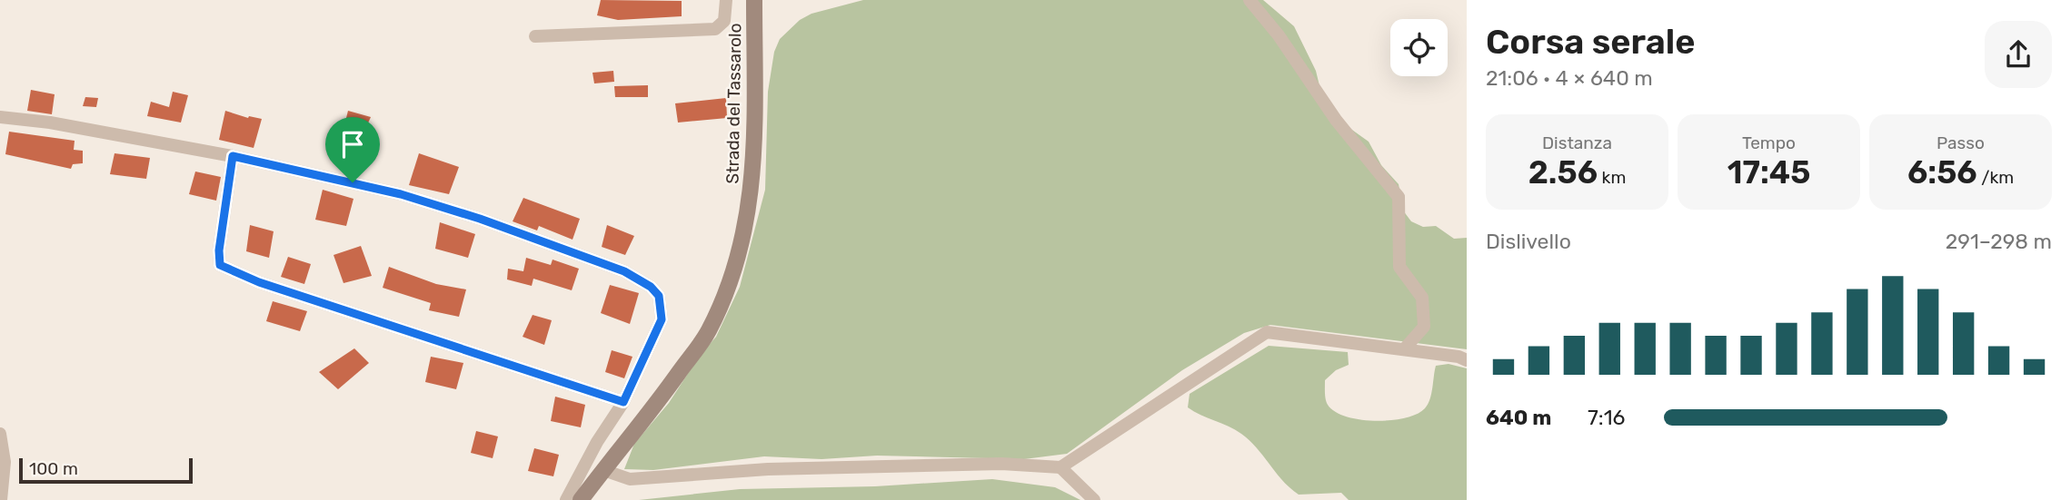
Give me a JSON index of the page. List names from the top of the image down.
{
  "streets": {
    "main road": ["Strada del Tassarolo"]
  },
  "scale_bar": "100 m",
  "page": {
    "heading": ["Corsa serale", "21:06 · 4 × 640 m"],
    "stats": [
      ["Distanza", "2.56 km"],
      ["Tempo", "17:45"],
      ["Passo", "6:56 /km"]
    ],
    "chart": ["Dislivello", "291–298 m"],
    "list": [
      {
        "name": "640 m",
        "note": "7:16"
      }
    ],
    "scale": "100 m"
  }
}
